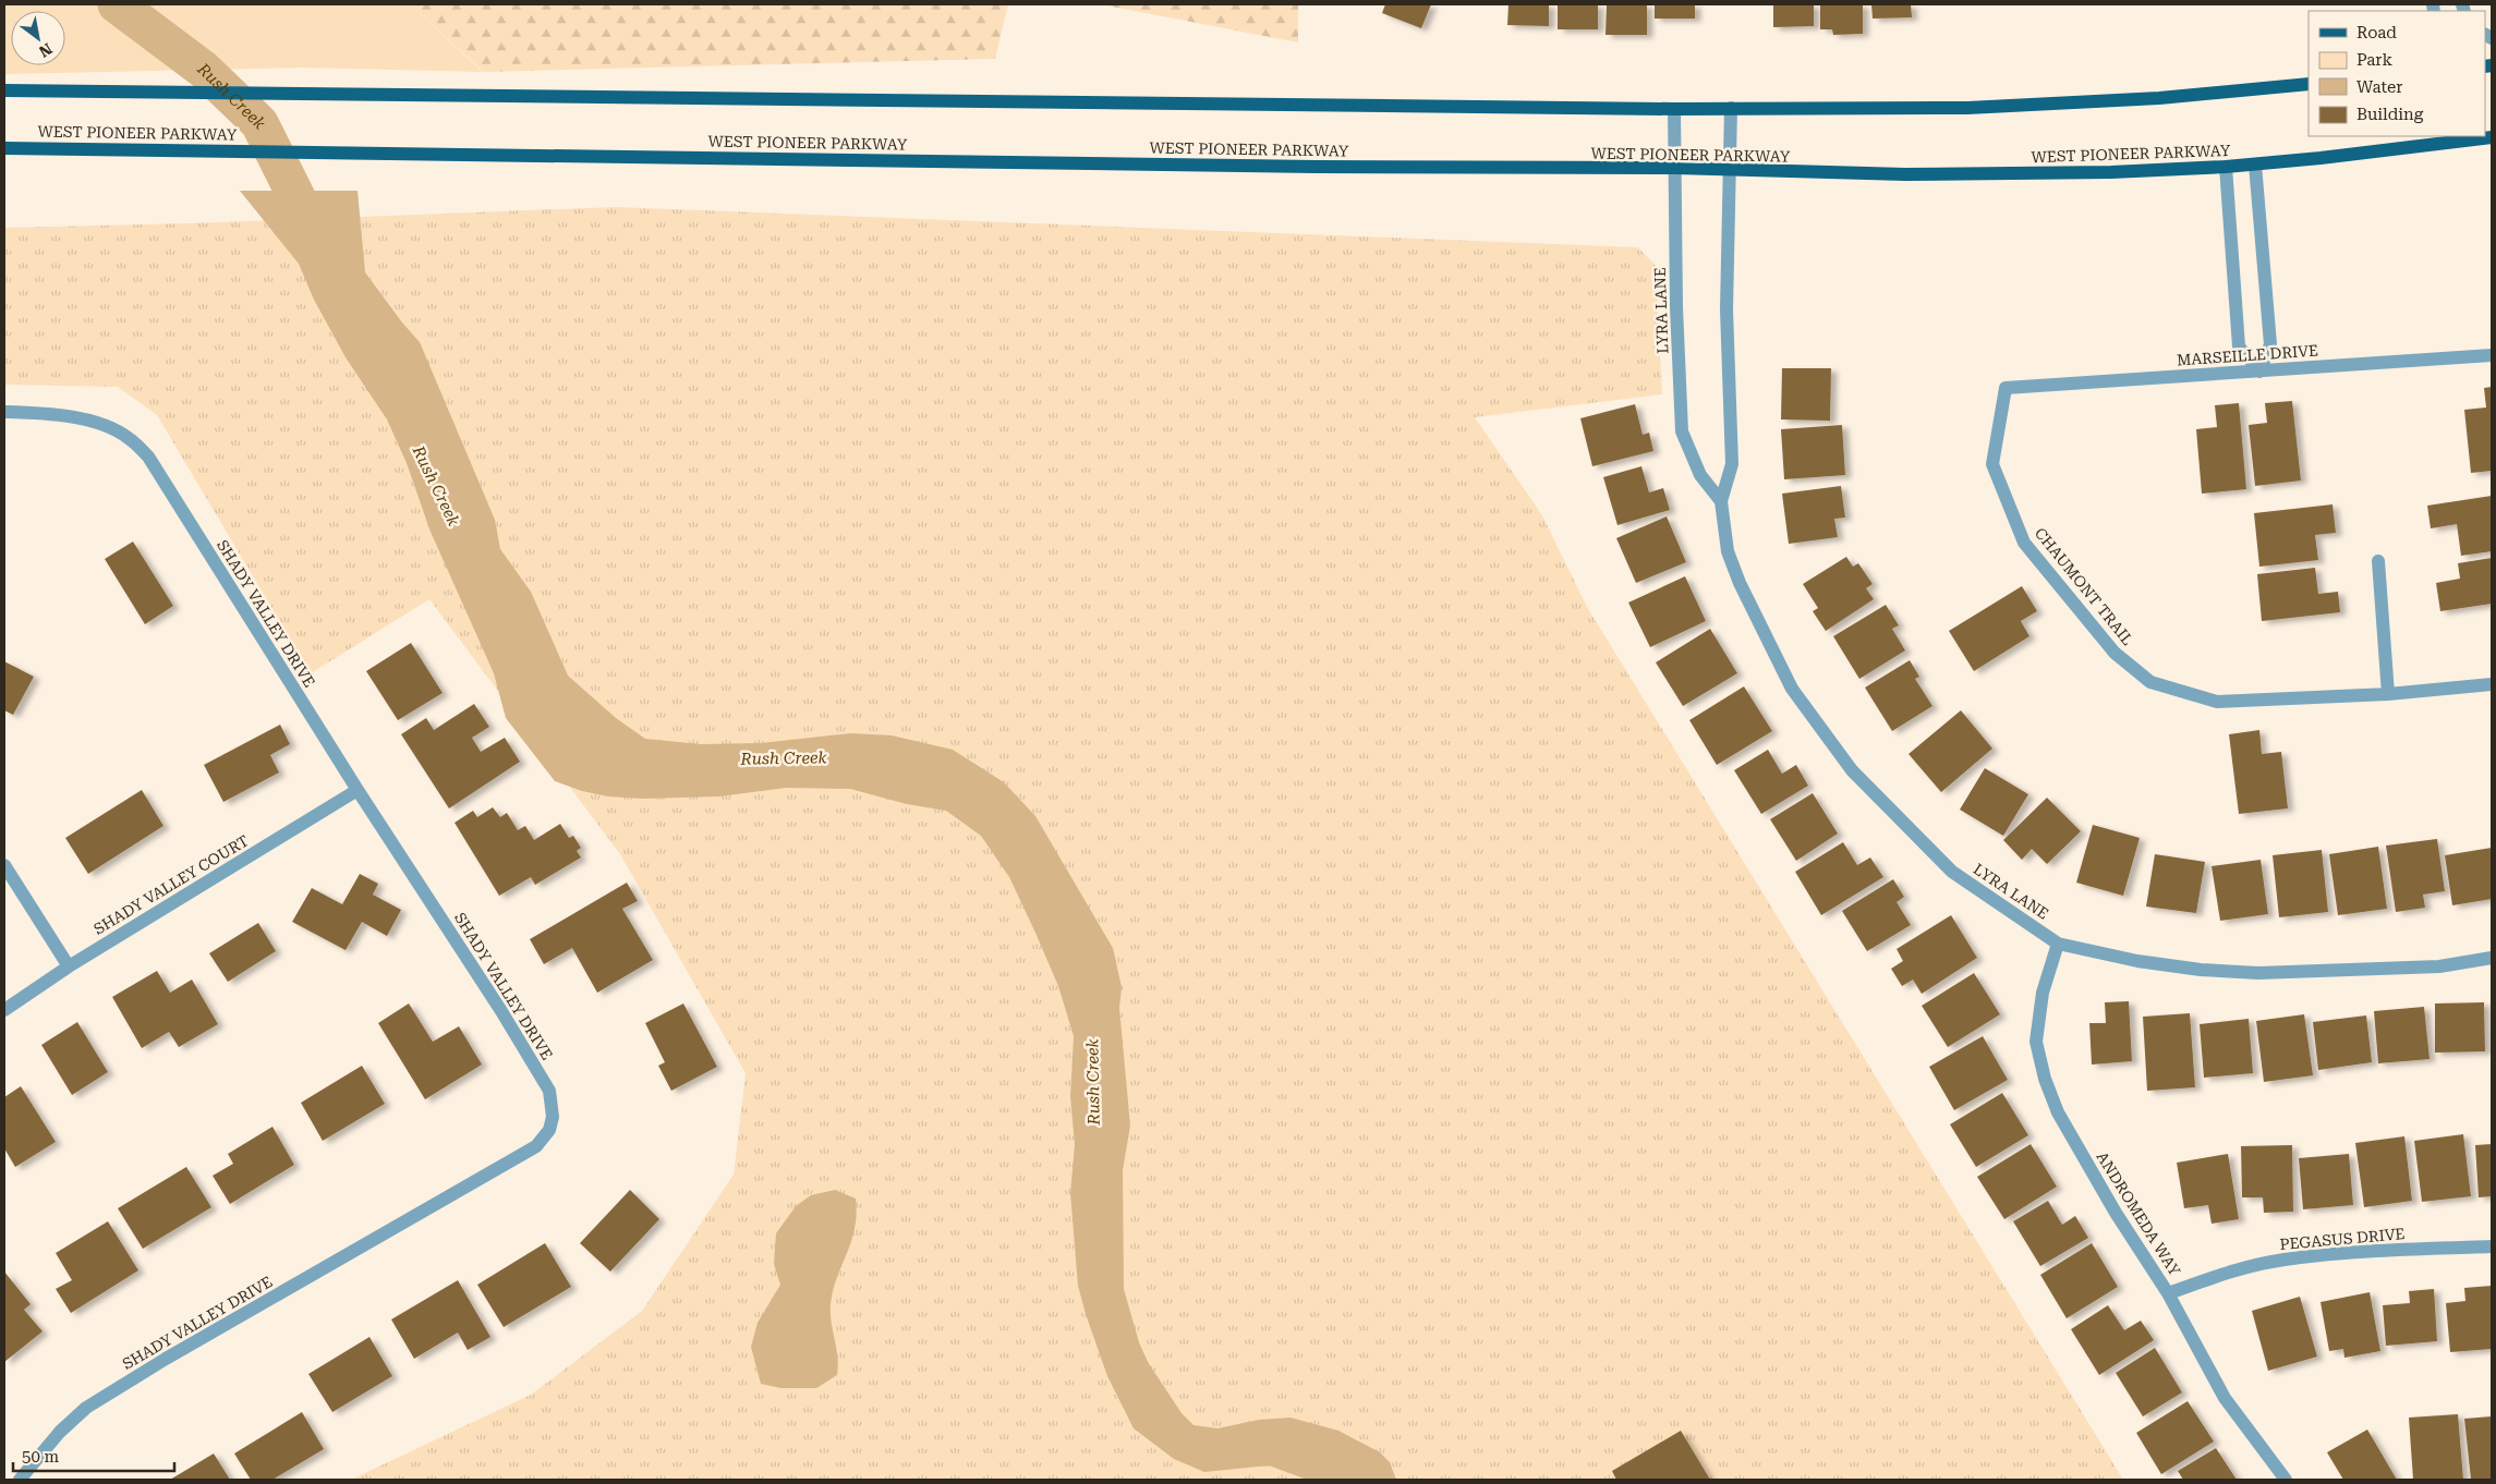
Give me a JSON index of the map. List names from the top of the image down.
{
  "streets": {
    "main road": ["WEST PIONEER PARKWAY"],
    "street": [
      "LYRA LANE",
      "MARSEILLE DRIVE",
      "CHAUMONT TRAIL",
      "SHADY VALLEY DRIVE",
      "SHADY VALLEY COURT",
      "ANDROMEDA WAY",
      "PEGASUS DRIVE"
    ]
  },
  "crossings": [
    ["WEST PIONEER PARKWAY", "LYRA LANE"],
    ["LYRA LANE", "ANDROMEDA WAY"],
    ["MARSEILLE DRIVE", "CHAUMONT TRAIL"],
    ["SHADY VALLEY DRIVE", "SHADY VALLEY COURT"],
    ["ANDROMEDA WAY", "PEGASUS DRIVE"]
  ],
  "water": ["Rush Creek"],
  "legend": [
    "Road",
    "Park",
    "Water",
    "Building"
  ],
  "scale_bar": "50 m",
  "north": "bottom right"
}
